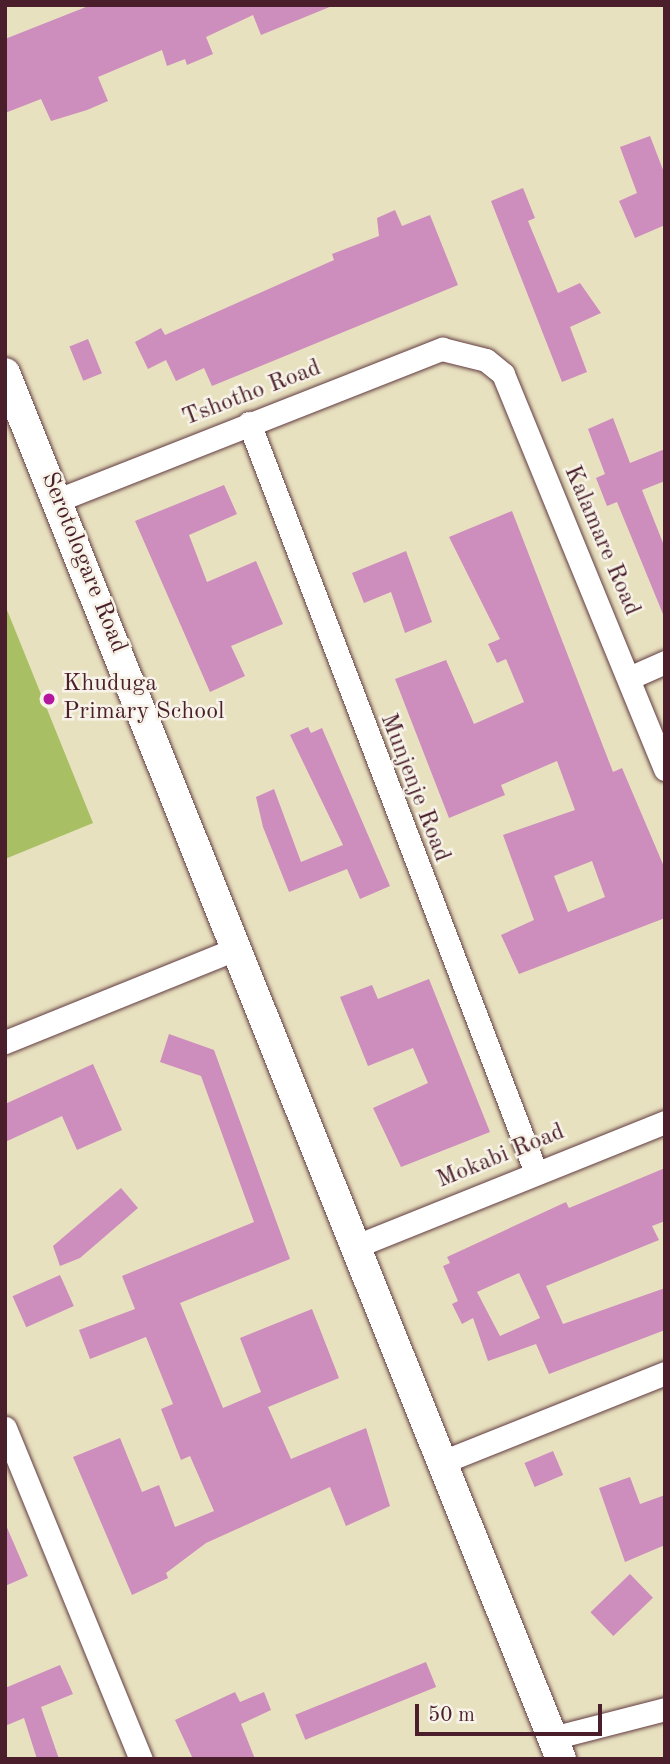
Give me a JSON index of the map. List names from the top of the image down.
{
  "streets": {
    "street": [
      "Tshotho Road",
      "Kalamare Road",
      "Serotologare Road",
      "Munjenje Road",
      "Mokabi Road"
    ]
  },
  "crossings": [
    ["Tshotho Road", "Kalamare Road"],
    ["Tshotho Road", "Serotologare Road"],
    ["Tshotho Road", "Munjenje Road"],
    ["Serotologare Road", "Mokabi Road"],
    ["Munjenje Road", "Mokabi Road"]
  ],
  "places": ["Khuduga Primary School"],
  "scale_bar": "50 m"
}
